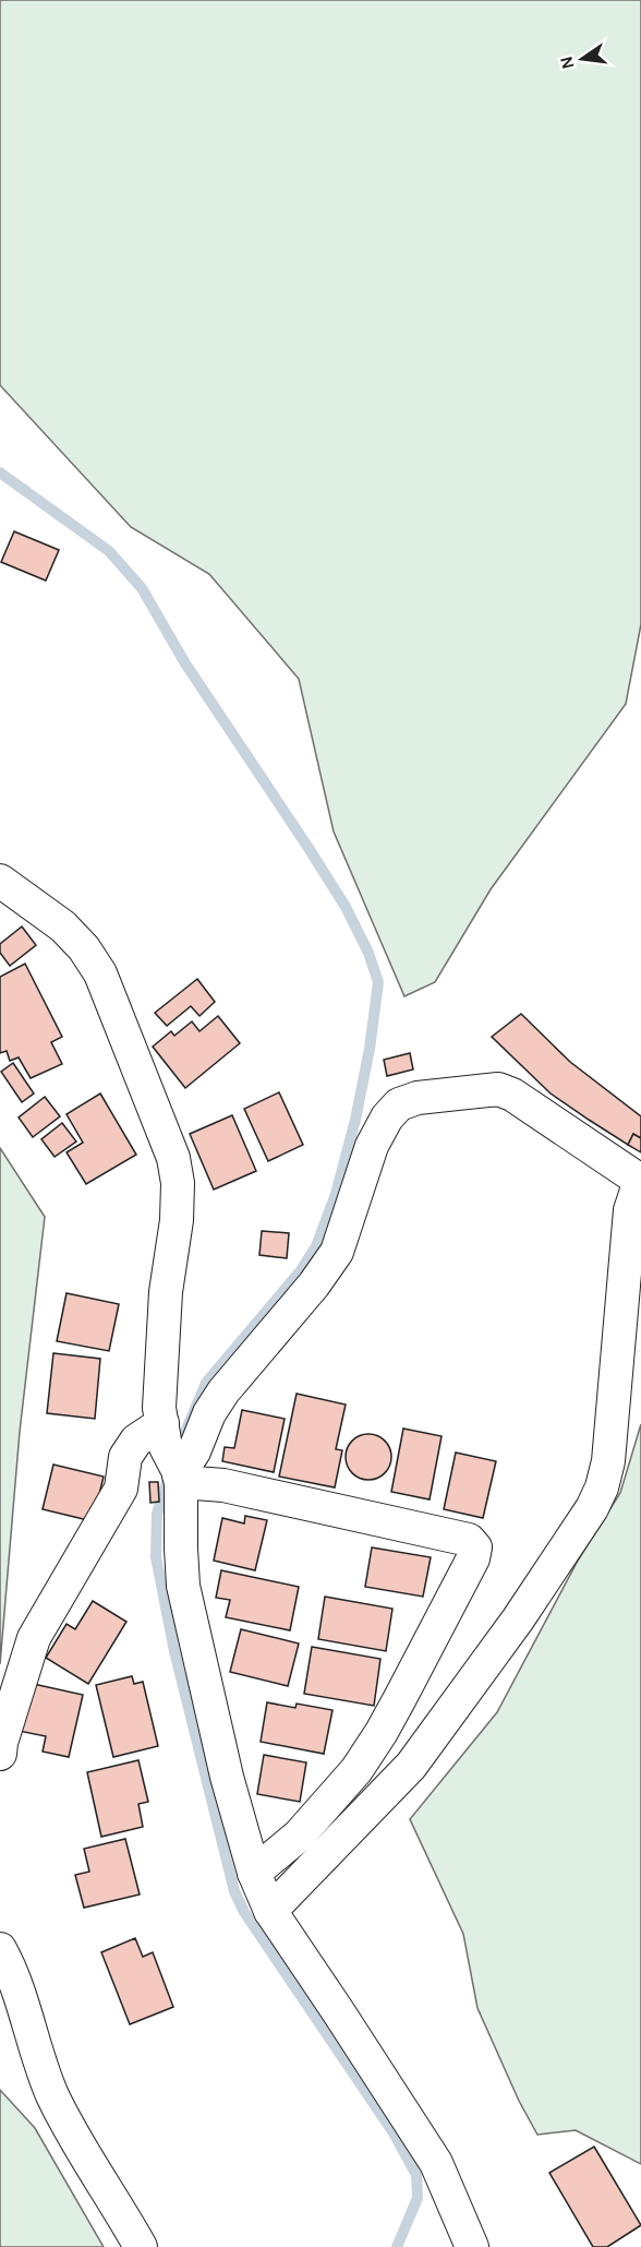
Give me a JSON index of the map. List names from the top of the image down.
{
  "north": "left"
}
